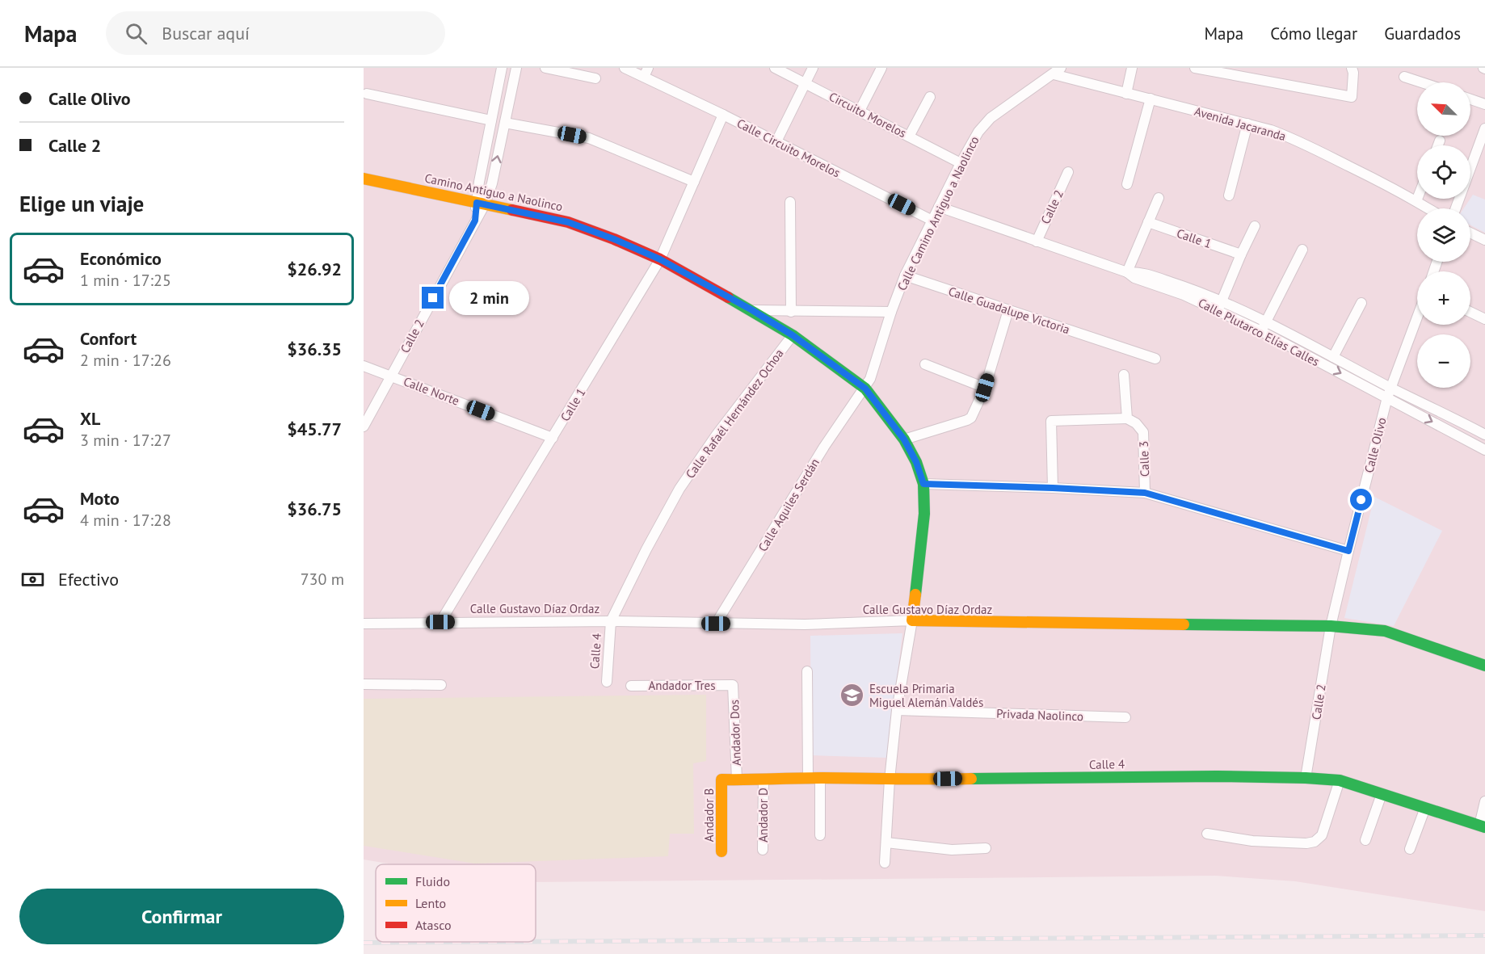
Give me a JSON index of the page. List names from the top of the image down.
{
  "streets": {
    "main road": [
      "Camino Antiguo a Naolinco",
      "Calle Gustavo Díaz Ordaz",
      "Calle 4",
      "Andador B"
    ],
    "street": [
      "Circuito Morelos",
      "Avenida Jacaranda",
      "Calle Circuito Morelos",
      "Calle 2",
      "Calle Camino Antiguo a Naolinco",
      "Calle 1",
      "Calle Guadalupe Victoria",
      "Calle Plutarco Elías Calles",
      "Calle Norte",
      "Calle Rafaél Hernández Ochoa",
      "Calle Olivo",
      "Calle 3",
      "Calle Aquiles Serdán",
      "Andador Tres",
      "Privada Naolinco",
      "Andador Dos",
      "Andador D"
    ]
  },
  "crossings": [
    ["Circuito Morelos", "Calle Camino Antiguo a Naolinco"],
    ["Avenida Jacaranda", "Calle Camino Antiguo a Naolinco"],
    ["Calle Circuito Morelos", "Calle Camino Antiguo a Naolinco"],
    ["Calle Circuito Morelos", "Calle 1"],
    ["Camino Antiguo a Naolinco", "Calle 2"],
    ["Camino Antiguo a Naolinco", "Calle Camino Antiguo a Naolinco"],
    ["Camino Antiguo a Naolinco", "Calle 1"],
    ["Camino Antiguo a Naolinco", "Calle Rafaél Hernández Ochoa"],
    ["Camino Antiguo a Naolinco", "Calle 3"],
    ["Camino Antiguo a Naolinco", "Calle Aquiles Serdán"],
    ["Camino Antiguo a Naolinco", "Calle Gustavo Díaz Ordaz"],
    ["Camino Antiguo a Naolinco", "Calle 4"],
    ["Camino Antiguo a Naolinco", "Privada Naolinco"],
    ["Calle 2", "Calle Plutarco Elías Calles"],
    ["Calle 2", "Calle Norte"],
    ["Calle 2", "Calle Olivo"],
    ["Calle 2", "Calle Gustavo Díaz Ordaz"],
    ["Calle 2", "Calle 4"],
    ["Calle Camino Antiguo a Naolinco", "Calle Guadalupe Victoria"],
    ["Calle Camino Antiguo a Naolinco", "Calle Plutarco Elías Calles"],
    ["Calle Camino Antiguo a Naolinco", "Calle Aquiles Serdán"],
    ["Calle 1", "Calle Norte"],
    ["Calle 1", "Calle Gustavo Díaz Ordaz"],
    ["Calle Plutarco Elías Calles", "Calle Olivo"],
    ["Calle Rafaél Hernández Ochoa", "Calle Gustavo Díaz Ordaz"],
    ["Calle Rafaél Hernández Ochoa", "Calle 4"],
    ["Calle Olivo", "Calle 3"],
    ["Calle Olivo", "Calle Gustavo Díaz Ordaz"],
    ["Calle Aquiles Serdán", "Calle Gustavo Díaz Ordaz"],
    ["Calle Gustavo Díaz Ordaz", "Calle 4"],
    ["Calle 4", "Andador Dos"],
    ["Calle 4", "Andador B"],
    ["Calle 4", "Andador D"],
    ["Andador Tres", "Andador Dos"]
  ],
  "places": {
    "school or university": ["Escuela Primaria Miguel Alemán Valdés"]
  },
  "legend": ["Fluido", "Lento", "Atasco"],
  "north": "top left",
  "page": {
    "header": "Mapa",
    "search": "Buscar aquí",
    "nav": ["Mapa", "Cómo llegar", "Guardados"],
    "banner": ["Calle Olivo", "Calle 2"],
    "map_buttons": ["+", "−"],
    "heading": "Elige un viaje",
    "list": [
      {
        "name": "Económico",
        "note": "1 min · 17:25",
        "value": "$26.92"
      },
      {
        "name": "Confort",
        "note": "2 min · 17:26",
        "value": "$36.35"
      },
      {
        "name": "XL",
        "note": "3 min · 17:27",
        "value": "$45.77"
      },
      {
        "name": "Moto",
        "note": "4 min · 17:28",
        "value": "$36.75"
      }
    ],
    "bubble": "2 min",
    "pay": ["Efectivo", "730 m"],
    "buttons": "Confirmar"
  }
}
